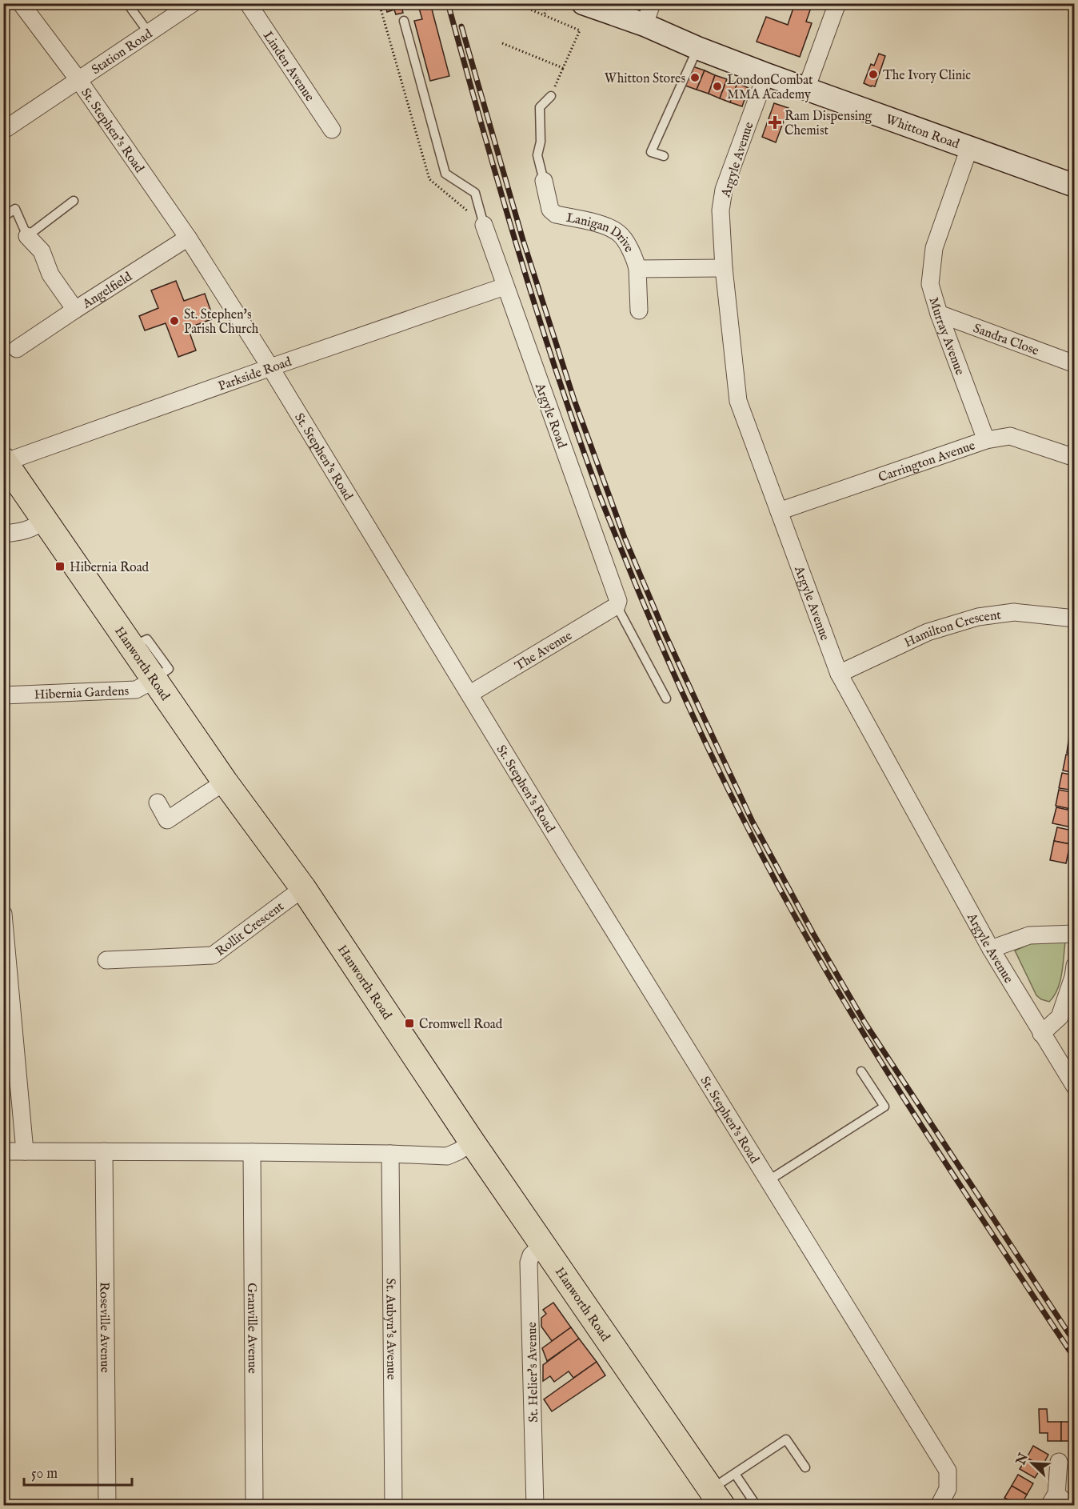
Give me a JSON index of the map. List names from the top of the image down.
{
  "streets": {
    "main road": ["Whitton Road", "Hanworth Road"],
    "street": [
      "Station Road",
      "Linden Avenue",
      "St. Stephen's Road",
      "Argyle Avenue",
      "Lanigan Drive",
      "Angelfield",
      "Murray Avenue",
      "Sandra Close",
      "Parkside Road",
      "Argyle Road",
      "Carrington Avenue",
      "Hamilton Crescent",
      "The Avenue",
      "Hibernia Gardens",
      "Rollit Crescent",
      "Roseville Avenue",
      "Granville Avenue",
      "St. Aubyn's Avenue",
      "St. Helier's Avenue"
    ]
  },
  "crossings": [
    ["Station Road", "St. Stephen's Road"],
    ["St. Stephen's Road", "Angelfield"],
    ["St. Stephen's Road", "Parkside Road"],
    ["St. Stephen's Road", "The Avenue"],
    ["Whitton Road", "Argyle Avenue"],
    ["Whitton Road", "Murray Avenue"],
    ["Argyle Avenue", "Lanigan Drive"],
    ["Argyle Avenue", "Carrington Avenue"],
    ["Argyle Avenue", "Hamilton Crescent"],
    ["Murray Avenue", "Sandra Close"],
    ["Murray Avenue", "Carrington Avenue"],
    ["Parkside Road", "Argyle Road"],
    ["Parkside Road", "Hanworth Road"],
    ["Argyle Road", "The Avenue"],
    ["Hanworth Road", "Hibernia Gardens"],
    ["Hanworth Road", "Rollit Crescent"],
    ["Hanworth Road", "St. Helier's Avenue"]
  ],
  "places": {
    "other": [
      "The Ivory Clinic",
      "Whitton Stores",
      "LondonCombat MMA Academy",
      "St. Stephen's Parish Church"
    ],
    "health": ["Ram Dispensing Chemist"],
    "transit": ["Hibernia Road", "Cromwell Road"]
  },
  "scale_bar": "50 m",
  "north": "top left"
}
